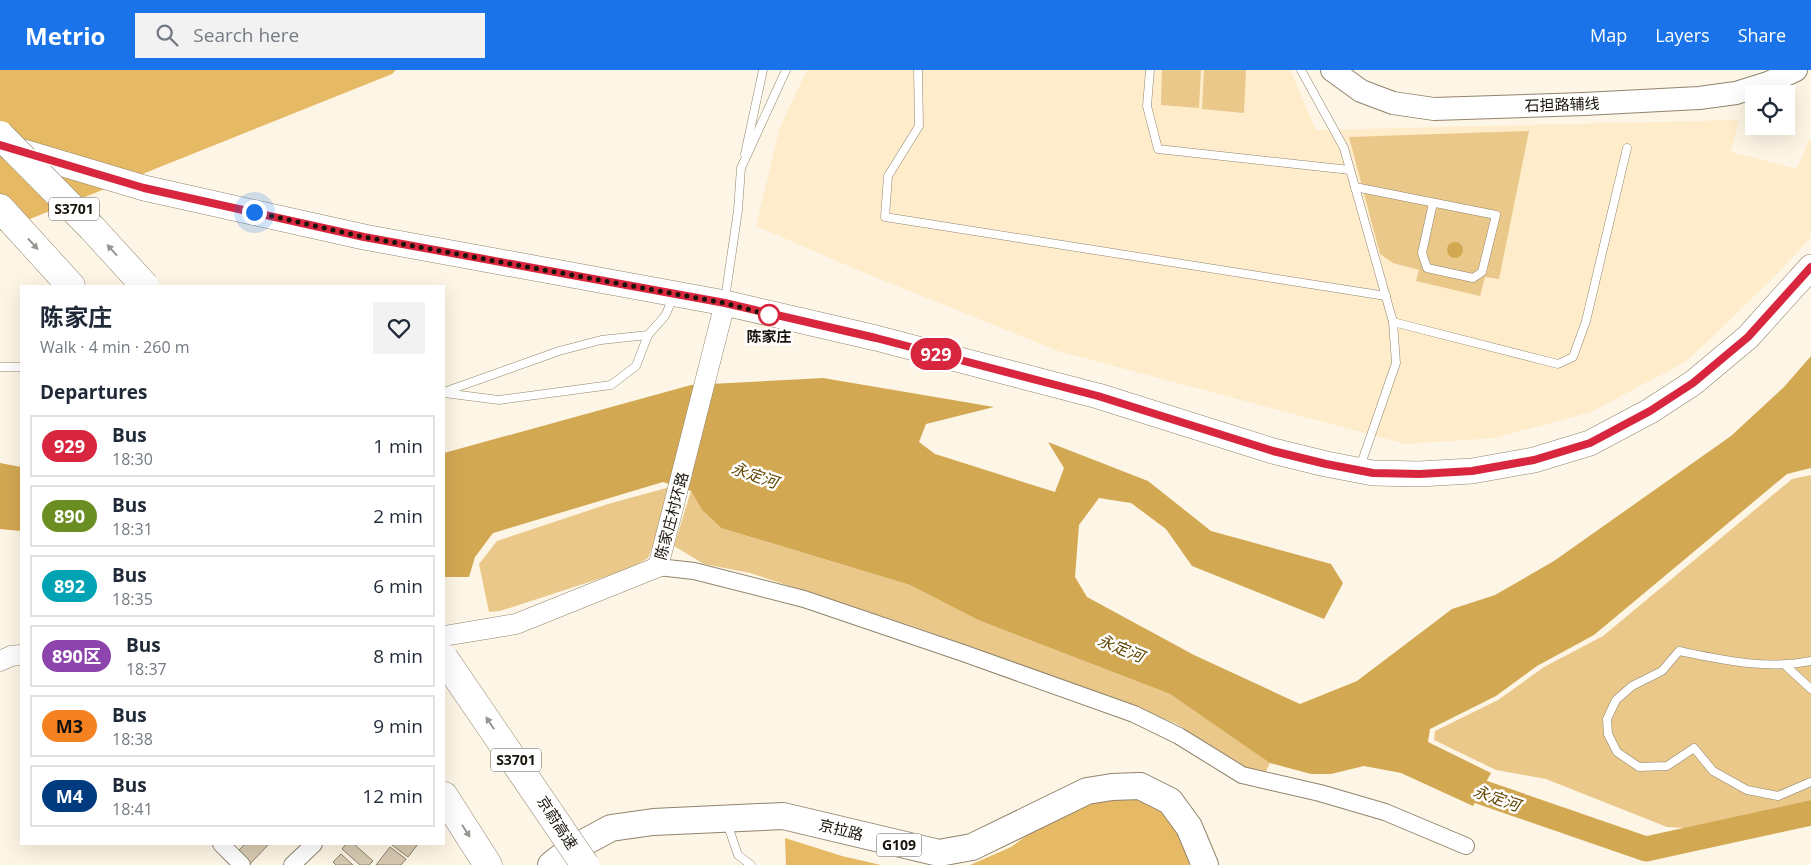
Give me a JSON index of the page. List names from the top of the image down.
{
  "streets": {
    "highway": [
      "S3701",
      "京蔚高速",
      "京拉路",
      "G109"
    ],
    "main road": ["石担路辅线"],
    "street": ["陈家庄村环路"]
  },
  "water": ["永定河"],
  "places": ["陈家庄"],
  "lines": ["bus line 929"],
  "page": {
    "header": "Metrio",
    "search": "Search here",
    "nav": ["Map", "Layers", "Share"],
    "on_map": "929",
    "heading": [
      ["陈家庄", "Walk · 4 min · 260 m"],
      "Departures"
    ],
    "list": [
      {
        "mark": "929",
        "name": "Bus",
        "note": "18:30",
        "value": "1 min"
      },
      {
        "mark": "890",
        "name": "Bus",
        "note": "18:31",
        "value": "2 min"
      },
      {
        "mark": "892",
        "name": "Bus",
        "note": "18:35",
        "value": "6 min"
      },
      {
        "mark": "890区",
        "name": "Bus",
        "note": "18:37",
        "value": "8 min"
      },
      {
        "mark": "M3",
        "name": "Bus",
        "note": "18:38",
        "value": "9 min"
      },
      {
        "mark": "M4",
        "name": "Bus",
        "note": "18:41",
        "value": "12 min"
      }
    ]
  }
}
